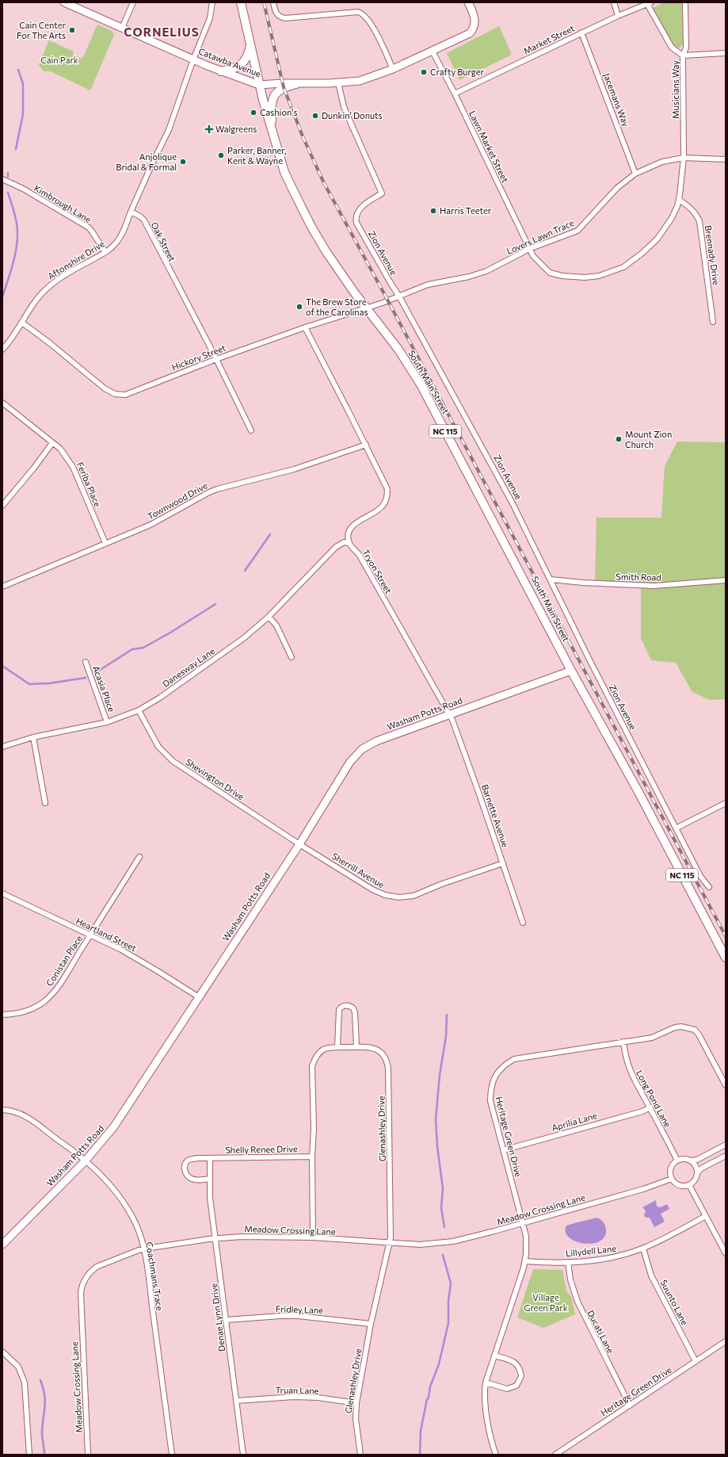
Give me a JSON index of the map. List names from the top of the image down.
{
  "streets": {
    "main road": ["South Main Street", "NC 115"],
    "street": [
      "Market Street",
      "Catawba Avenue",
      "Musicians Way",
      "Jacemans Way",
      "Lawn Market Street",
      "Kimbrough Lane",
      "Lovers Lawn Trace",
      "Oak Street",
      "Zion Avenue",
      "Brennady Drive",
      "Aftonshire Drive",
      "Hickory Street",
      "Feriba Place",
      "Townwood Drive",
      "Tryon Street",
      "Smith Road",
      "Danesway Lane",
      "Acasia Place",
      "Washam Potts Road",
      "Shevington Drive",
      "Barnette Avenue",
      "Sherrill Avenue",
      "Heartland Street",
      "Conistan Place",
      "Long Pond Lane",
      "Aprilia Lane",
      "Glenashley Drive",
      "Heritage Green Drive",
      "Shelly Renee Drive",
      "Meadow Crossing Lane",
      "Lillydell Lane",
      "Coachmans Trace",
      "Suunto Lane",
      "Fridley Lane",
      "Denae Lynn Drive",
      "Ducati Lane",
      "Truan Lane"
    ]
  },
  "crossings": [
    ["Market Street", "Jacemans Way"],
    ["Market Street", "Lawn Market Street"],
    ["Catawba Avenue", "Lawn Market Street"],
    ["Catawba Avenue", "Zion Avenue"],
    ["Catawba Avenue", "South Main Street"],
    ["Catawba Avenue", "NC 115"],
    ["Musicians Way", "Lawn Market Street"],
    ["Musicians Way", "Lovers Lawn Trace"],
    ["Musicians Way", "Brennady Drive"],
    ["Jacemans Way", "Lovers Lawn Trace"],
    ["Lawn Market Street", "Lovers Lawn Trace"],
    ["Lawn Market Street", "Brennady Drive"],
    ["Kimbrough Lane", "Aftonshire Drive"],
    ["Lovers Lawn Trace", "Zion Avenue"],
    ["Lovers Lawn Trace", "Hickory Street"],
    ["Oak Street", "Aftonshire Drive"],
    ["Oak Street", "Hickory Street"],
    ["Zion Avenue", "Hickory Street"],
    ["Zion Avenue", "Smith Road"],
    ["Aftonshire Drive", "Hickory Street"],
    ["Hickory Street", "South Main Street"],
    ["South Main Street", "NC 115"],
    ["South Main Street", "Washam Potts Road"],
    ["Feriba Place", "Townwood Drive"],
    ["Tryon Street", "Danesway Lane"],
    ["Tryon Street", "Washam Potts Road"],
    ["Tryon Street", "Barnette Avenue"],
    ["Danesway Lane", "Acasia Place"],
    ["Danesway Lane", "Shevington Drive"],
    ["Washam Potts Road", "Shevington Drive"],
    ["Washam Potts Road", "Barnette Avenue"],
    ["Washam Potts Road", "Sherrill Avenue"],
    ["Washam Potts Road", "Heartland Street"],
    ["Washam Potts Road", "Coachmans Trace"],
    ["Shevington Drive", "Sherrill Avenue"],
    ["Barnette Avenue", "Sherrill Avenue"],
    ["Heartland Street", "Conistan Place"],
    ["Long Pond Lane", "Aprilia Lane"],
    ["Long Pond Lane", "Heritage Green Drive"],
    ["Long Pond Lane", "Meadow Crossing Lane"],
    ["Aprilia Lane", "Heritage Green Drive"],
    ["Glenashley Drive", "Shelly Renee Drive"],
    ["Glenashley Drive", "Meadow Crossing Lane"],
    ["Glenashley Drive", "Fridley Lane"],
    ["Glenashley Drive", "Truan Lane"],
    ["Heritage Green Drive", "Meadow Crossing Lane"],
    ["Heritage Green Drive", "Lillydell Lane"],
    ["Heritage Green Drive", "Suunto Lane"],
    ["Heritage Green Drive", "Ducati Lane"],
    ["Shelly Renee Drive", "Denae Lynn Drive"],
    ["Meadow Crossing Lane", "Coachmans Trace"],
    ["Meadow Crossing Lane", "Denae Lynn Drive"],
    ["Lillydell Lane", "Suunto Lane"],
    ["Lillydell Lane", "Ducati Lane"],
    ["Fridley Lane", "Denae Lynn Drive"],
    ["Denae Lynn Drive", "Truan Lane"]
  ],
  "districts": ["CORNELIUS"],
  "parks": ["Cain Park", "Village Green Park"],
  "places": {
    "other": [
      "Cain Center For The Arts",
      "Crafty Burger",
      "Cashion's",
      "Dunkin' Donuts",
      "Parker, Banner, Kent & Wayne",
      "Anjolique Bridal & Formal",
      "Harris Teeter",
      "The Brew Store of the Carolinas",
      "Mount Zion Church"
    ],
    "health": ["Walgreens"]
  }
}
